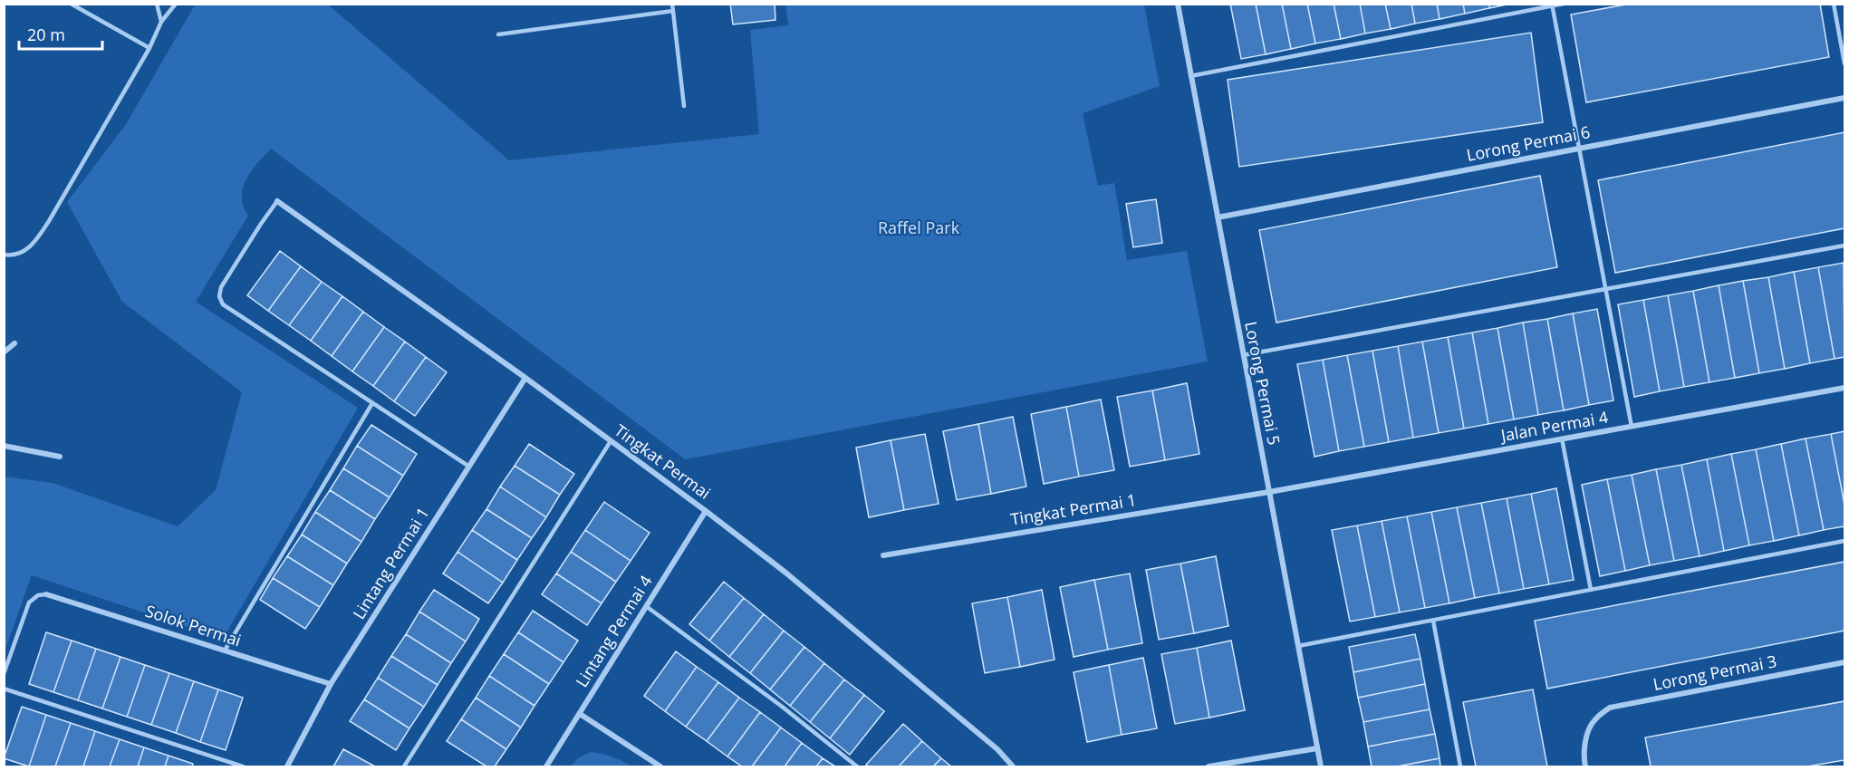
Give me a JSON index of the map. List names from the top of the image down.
{
  "streets": {
    "street": [
      "Lorong Permai 6",
      "Lorong Permai 5",
      "Jalan Permai 4",
      "Tingkat Permai",
      "Tingkat Permai 1",
      "Lintang Permai 1",
      "Solok Permai",
      "Lintang Permai 4",
      "Lorong Permai 3"
    ]
  },
  "crossings": [
    ["Lorong Permai 6", "Lorong Permai 5"],
    ["Lorong Permai 5", "Jalan Permai 4"],
    ["Lorong Permai 5", "Tingkat Permai 1"],
    ["Jalan Permai 4", "Tingkat Permai 1"],
    ["Tingkat Permai", "Lintang Permai 1"],
    ["Tingkat Permai", "Lintang Permai 4"],
    ["Lintang Permai 1", "Solok Permai"]
  ],
  "parks": ["Raffel Park"],
  "scale_bar": "20 m"
}
